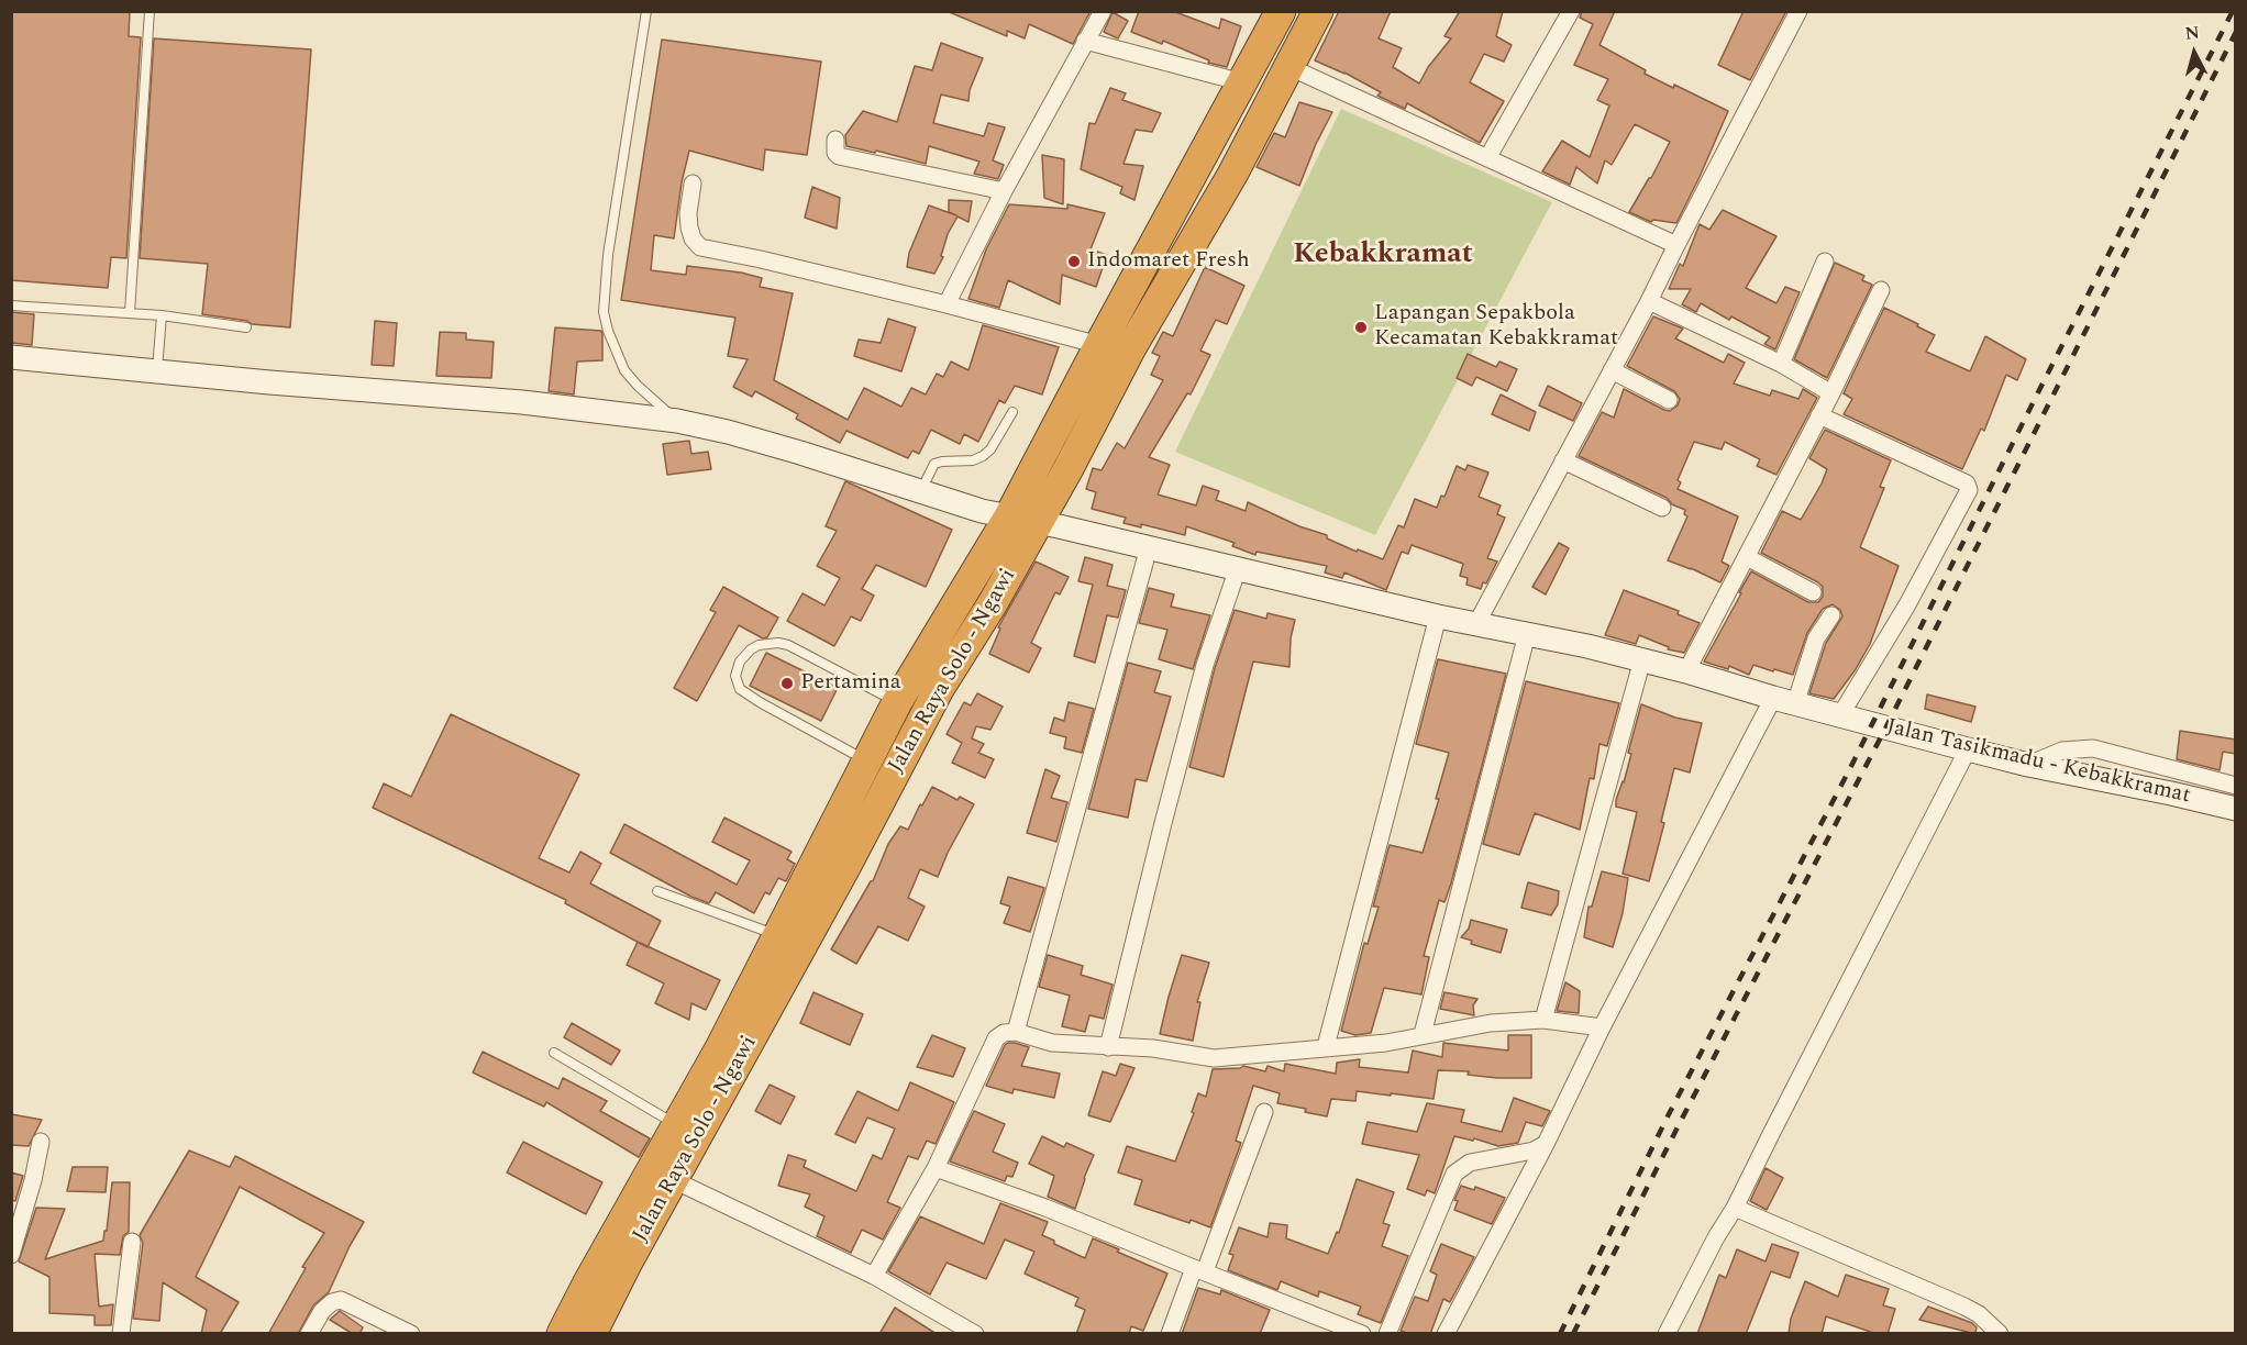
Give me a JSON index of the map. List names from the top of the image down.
{
  "streets": {
    "highway": ["Jalan Raya Solo - Ngawi"],
    "main road": ["Jalan Tasikmadu - Kebakkramat"]
  },
  "crossings": [
    ["Jalan Raya Solo - Ngawi", "Jalan Tasikmadu - Kebakkramat"]
  ],
  "districts": ["Kebakkramat"],
  "places": ["Indomaret Fresh", "Lapangan Sepakbola Kecamatan Kebakkramat", "Pertamina"],
  "north": "top"
}
